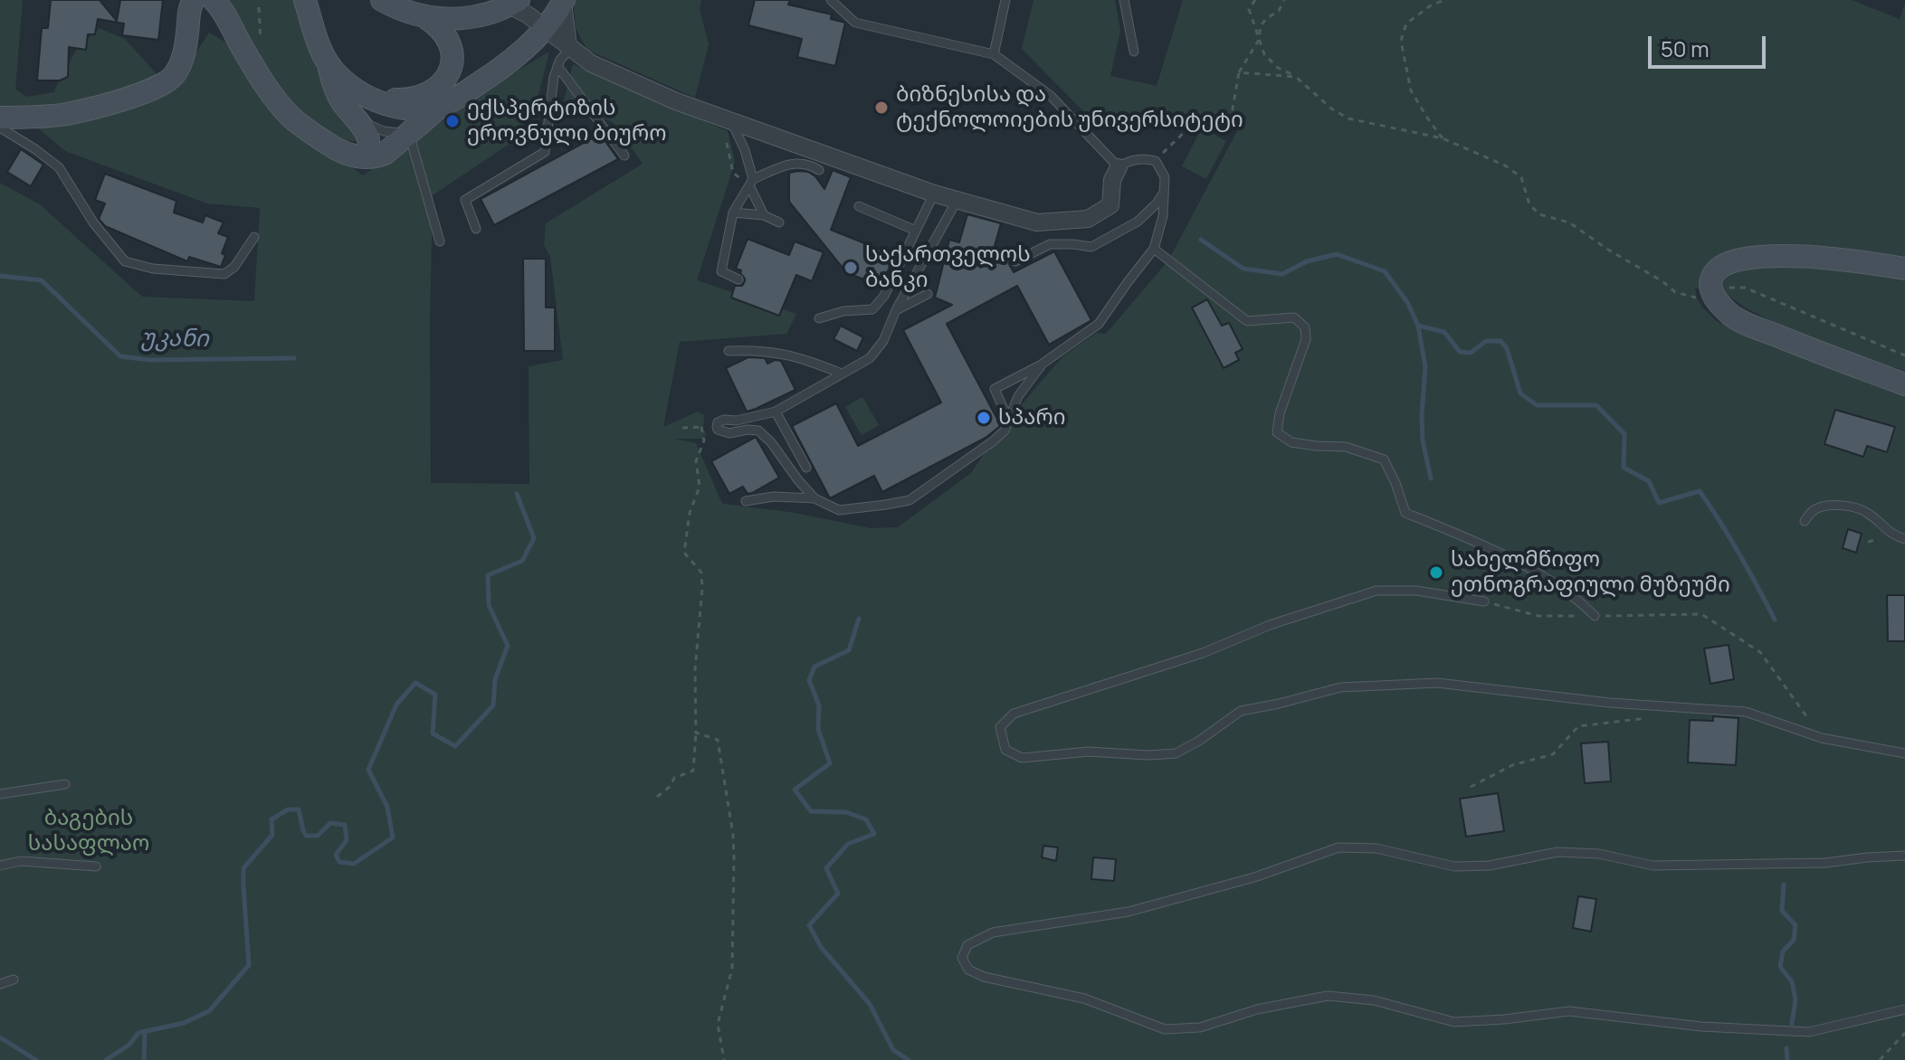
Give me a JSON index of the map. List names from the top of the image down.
{
  "water": ["უკანი"],
  "parks": ["ბაგების სასაფლაო"],
  "places": [
    "ბიზნესისა და ტექნოლოიების უნივერსიტეტი",
    "ექსპერტიზის ეროვნული ბიურო",
    "საქართველოს ბანკი",
    "სპარი",
    "სახელმწიფო ეთნოგრაფიული მუზეუმი"
  ],
  "scale_bar": "50 m"
}
